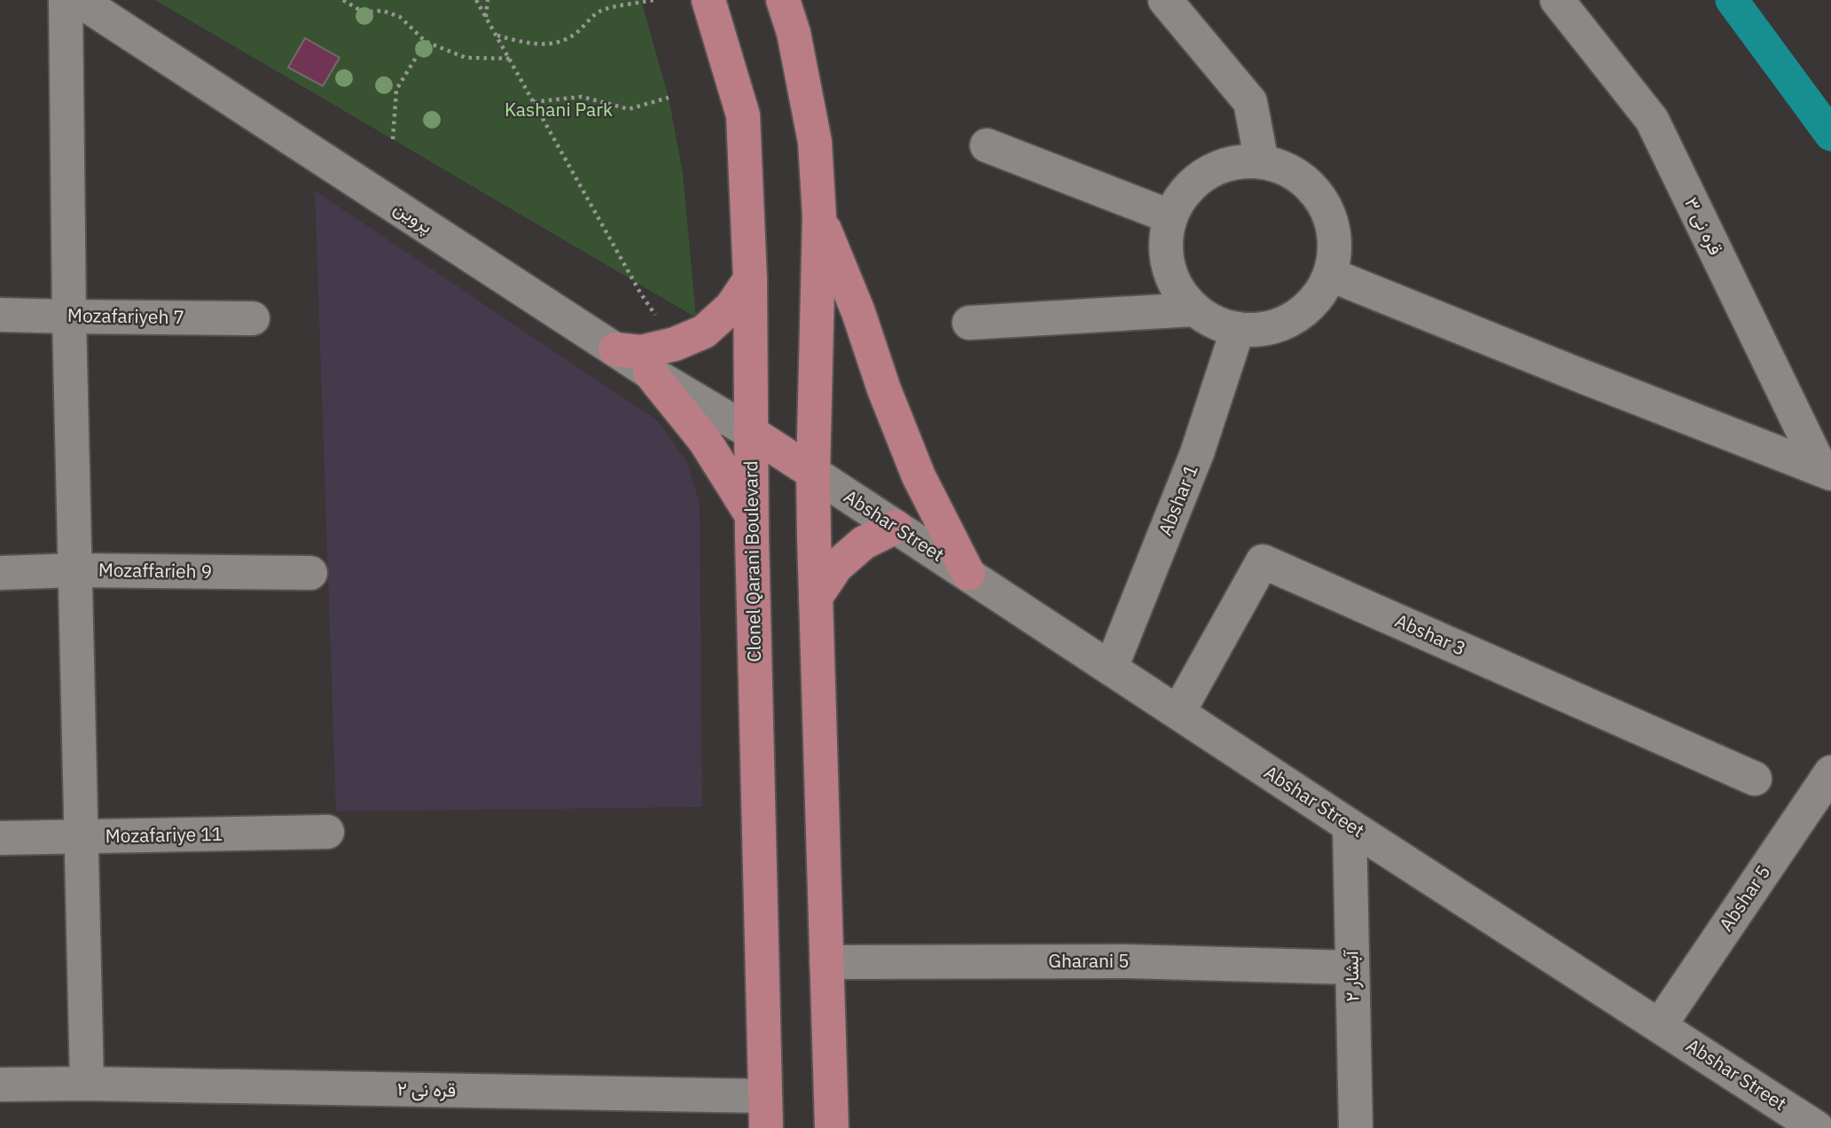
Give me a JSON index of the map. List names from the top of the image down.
{
  "streets": {
    "main road": ["Clonel Qarani Boulevard"],
    "street": [
      "پروین",
      "قره نی ۳",
      "Mozafariyeh 7",
      "Abshar 1",
      "Abshar Street",
      "Mozaffarieh 9",
      "Abshar 3",
      "Mozafariye 11",
      "Abshar 5",
      "Gharani 5",
      "آبشار ۲",
      "قره نی ۲"
    ]
  },
  "crossings": [
    ["پروین", "Clonel Qarani Boulevard"],
    ["Abshar 1", "Abshar Street"],
    ["Abshar Street", "Abshar 3"],
    ["Abshar Street", "Abshar 5"],
    ["Abshar Street", "آبشار ۲"],
    ["Clonel Qarani Boulevard", "قره نی ۲"],
    ["Gharani 5", "آبشار ۲"]
  ],
  "parks": ["Kashani Park"]
}
